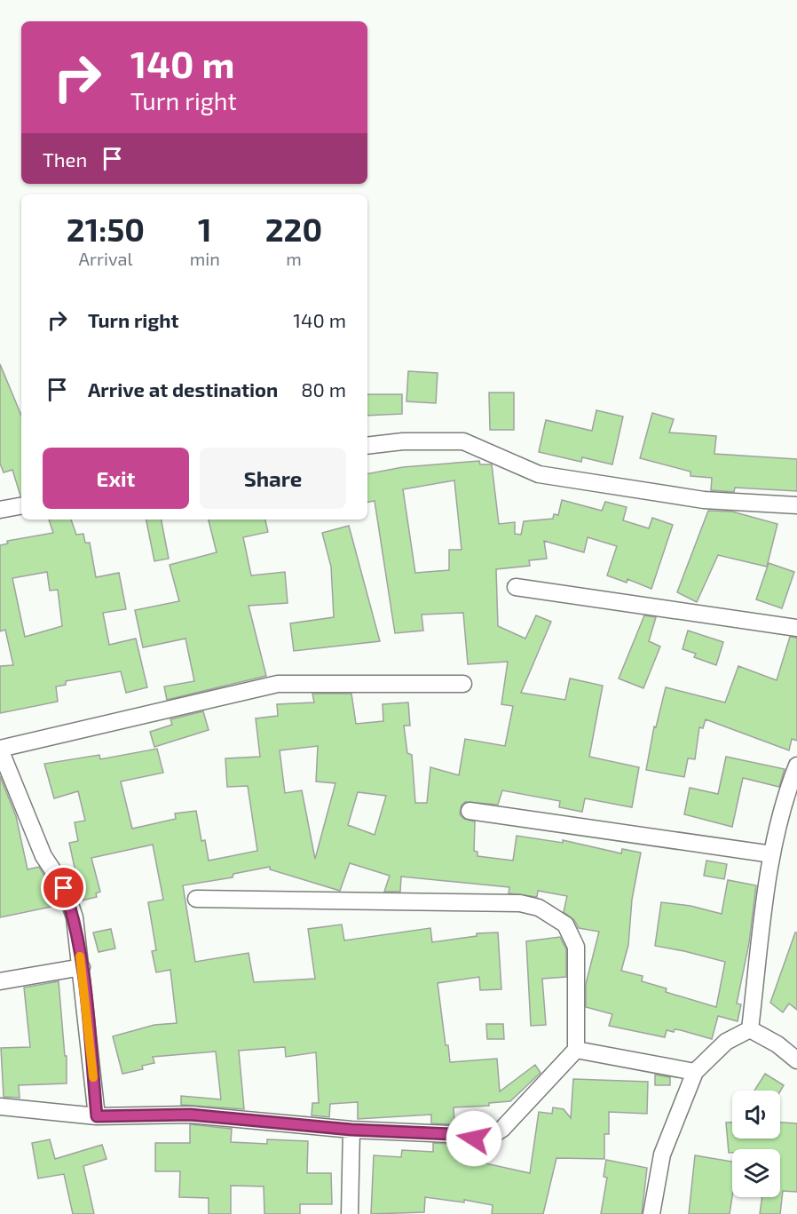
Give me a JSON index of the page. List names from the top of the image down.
{
  "page": {
    "turn": ["140 m", "Turn right"],
    "then": "Then",
    "eta": [
      "21:50",
      "Arrival",
      "1",
      "min",
      "220",
      "m"
    ],
    "list": [
      {
        "name": "Turn right",
        "value": "140 m"
      },
      {
        "name": "Arrive at destination",
        "value": "80 m"
      }
    ],
    "buttons": ["Exit", "Share"]
  }
}
